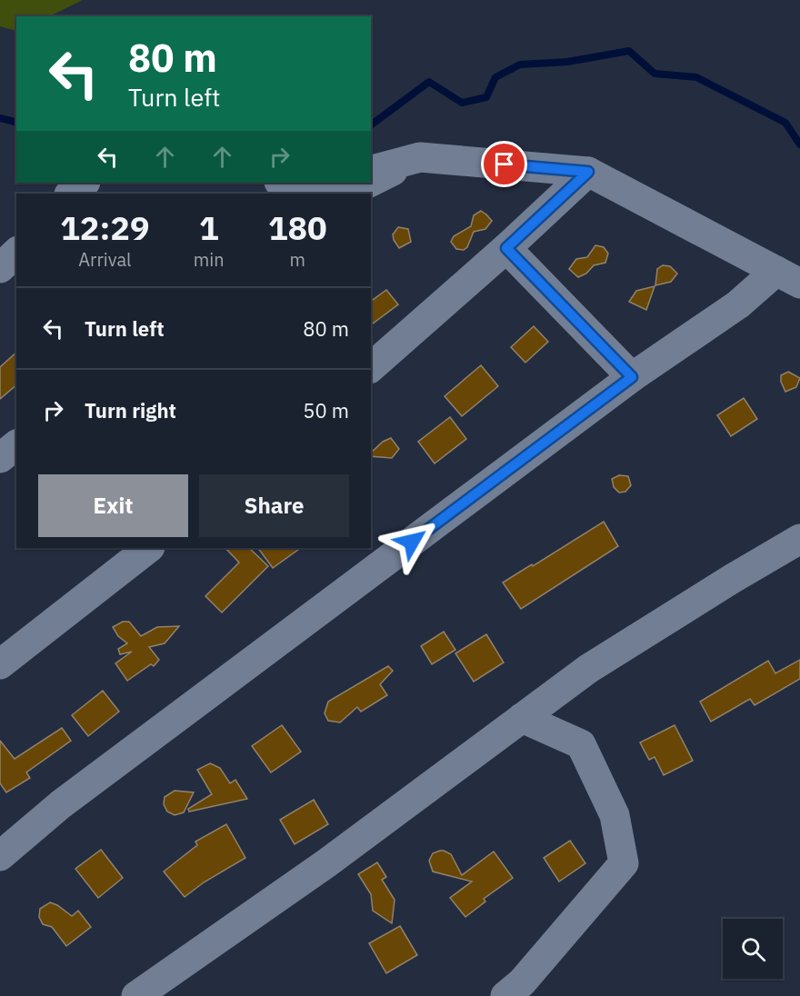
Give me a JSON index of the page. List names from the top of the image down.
{
  "page": {
    "turn": ["80 m", "Turn left"],
    "eta": [
      "12:29",
      "Arrival",
      "1",
      "min",
      "180",
      "m"
    ],
    "list": [
      {
        "name": "Turn left",
        "value": "80 m"
      },
      {
        "name": "Turn right",
        "value": "50 m"
      }
    ],
    "buttons": ["Exit", "Share"]
  }
}
